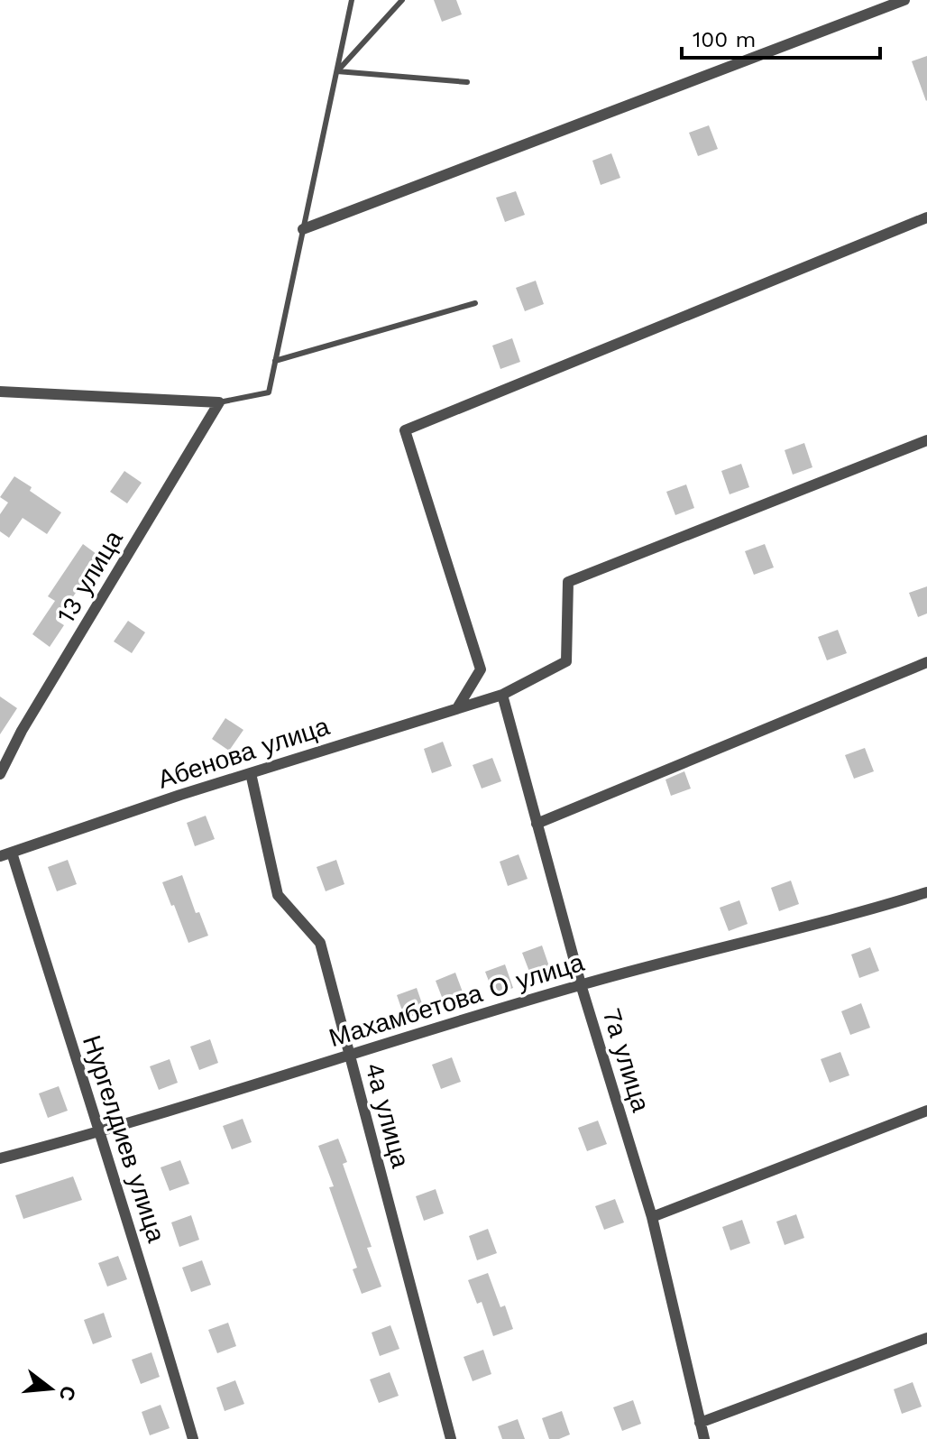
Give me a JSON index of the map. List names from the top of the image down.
{
  "streets": {
    "street": [
      "13 улица",
      "Абенова улица",
      "Махамбетова О улица",
      "7а улица",
      "4а улица",
      "Нургелдиев улица"
    ]
  },
  "crossings": [
    ["Абенова улица", "7а улица"],
    ["Абенова улица", "4а улица"],
    ["Абенова улица", "Нургелдиев улица"],
    ["Махамбетова О улица", "7а улица"],
    ["Махамбетова О улица", "4а улица"],
    ["Махамбетова О улица", "Нургелдиев улица"]
  ],
  "scale_bar": "100 m",
  "north": "right"
}
